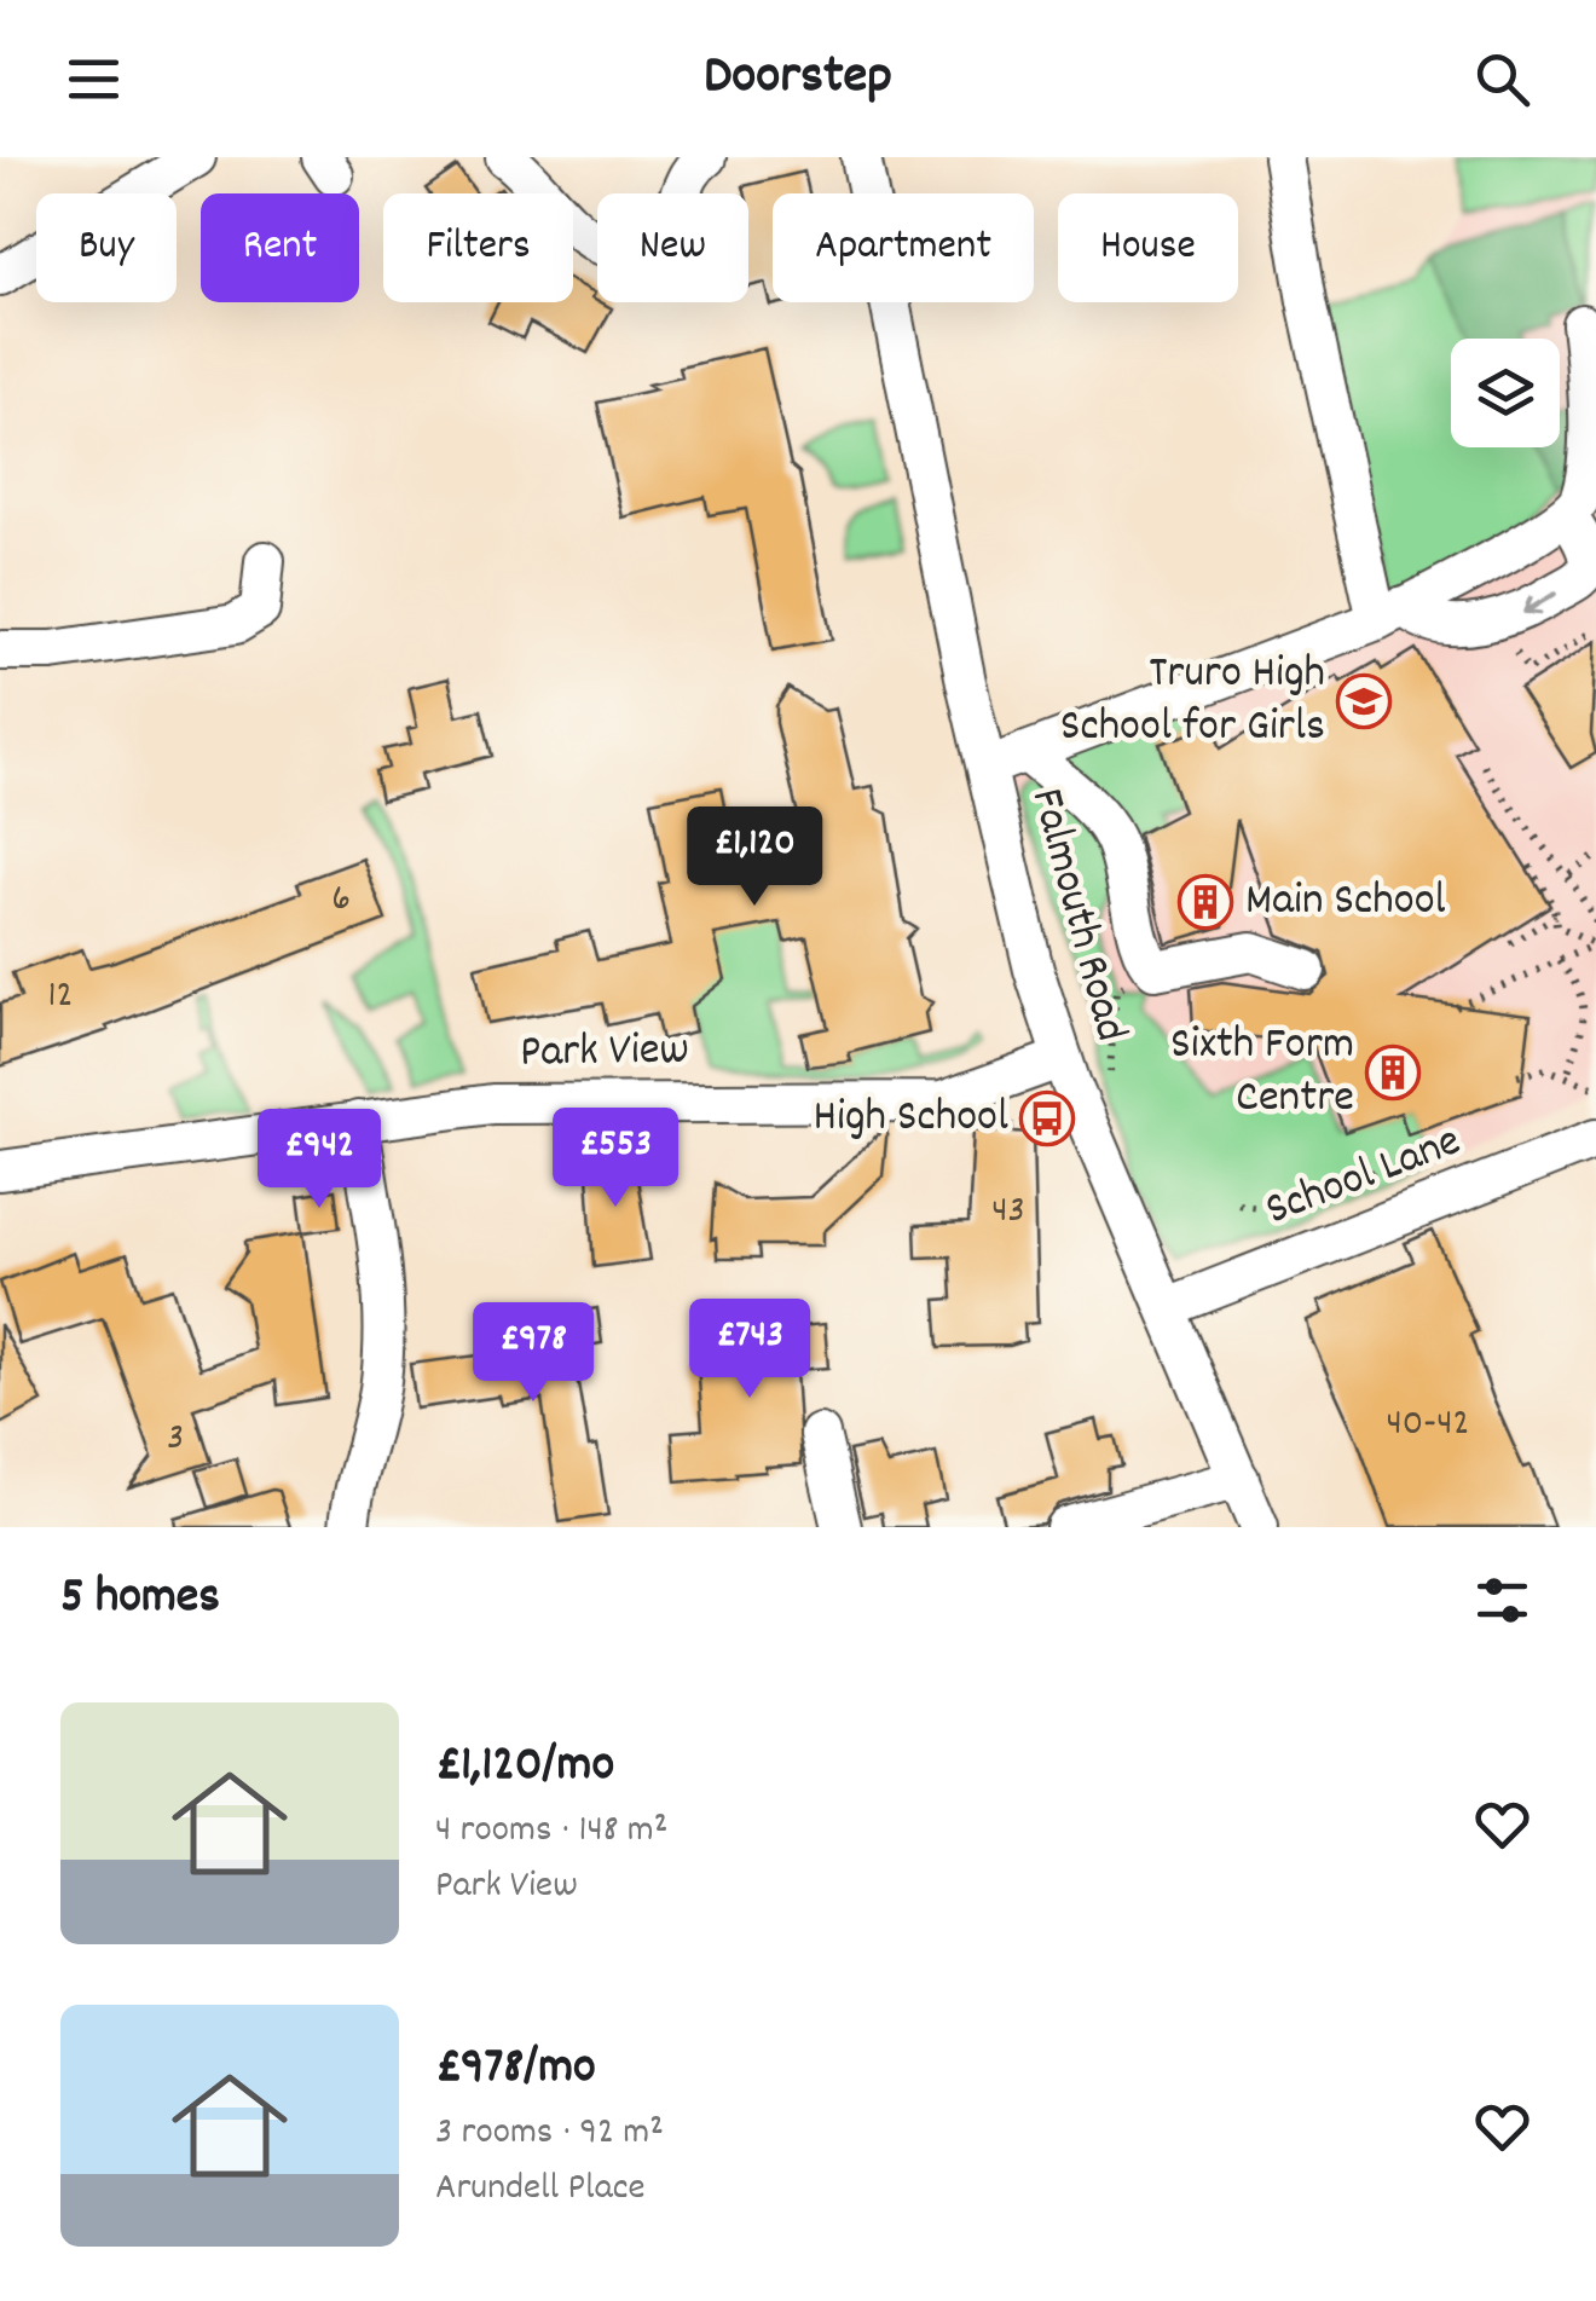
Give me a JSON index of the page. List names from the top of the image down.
{
  "streets": {
    "street": ["Falmouth Road", "Park View", "School Lane"]
  },
  "crossings": [
    ["Falmouth Road", "Park View"],
    ["Falmouth Road", "School Lane"]
  ],
  "places": {
    "school or university": ["Truro High School for Girls"],
    "building": ["Main School", "Sixth Form Centre"],
    "bus stop": ["High School"]
  },
  "house_numbers": [
    "6",
    "12",
    "43",
    "40-42",
    "3"
  ],
  "page": {
    "header": "Doorstep",
    "chip": [
      "Buy",
      "Rent",
      "Filters",
      "New",
      "Apartment",
      "House"
    ],
    "price": [
      "£1,120",
      "£553",
      "£942",
      "£743",
      "£978"
    ],
    "heading": "5 homes",
    "list": [
      {
        "name": "£1,120/mo",
        "note": "4 rooms · 148 m² · Park View"
      },
      {
        "name": "£978/mo",
        "note": "3 rooms · 92 m² · Arundell Place"
      }
    ]
  }
}
